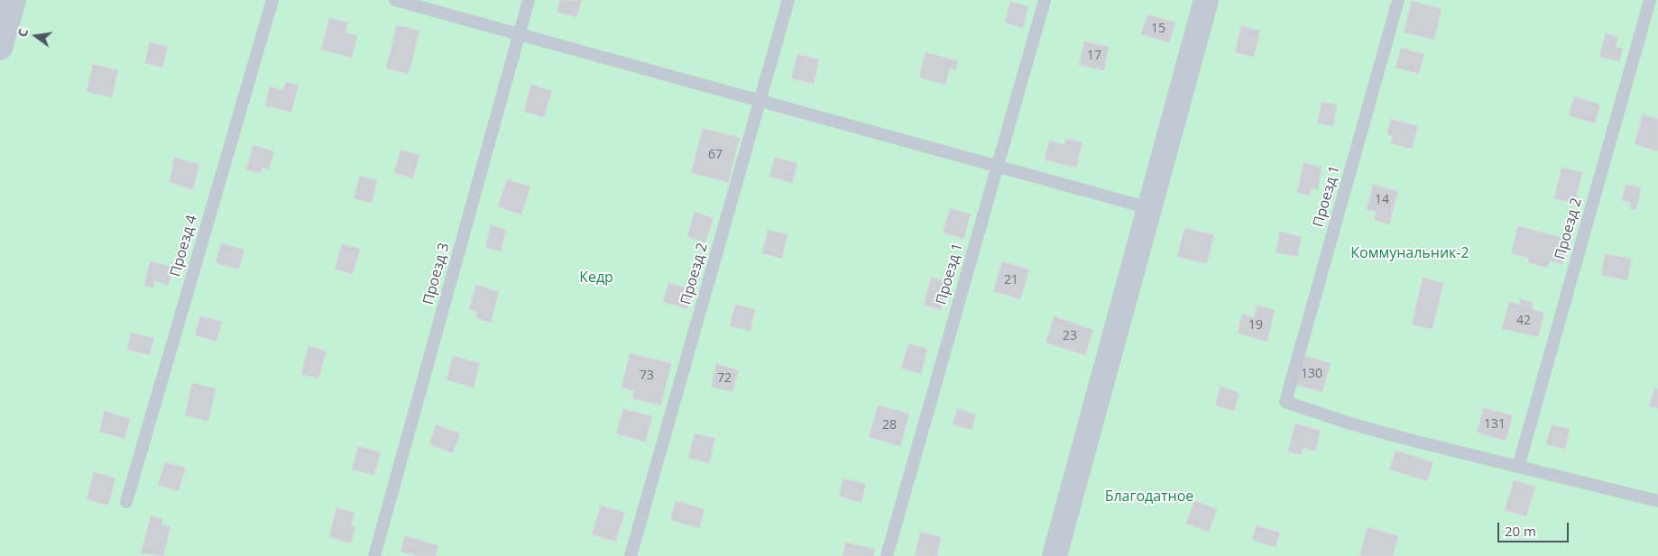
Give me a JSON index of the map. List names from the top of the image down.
{
  "streets": {
    "lane": [
      "Проезд 1",
      "Проезд 2",
      "Проезд 4",
      "Проезд 3"
    ]
  },
  "crossings": [
    ["Проезд 1", "Проезд 2"]
  ],
  "parks": ["Коммунальник-2", "Кедр", "Благодатное"],
  "house_numbers": [
    "15",
    "17",
    "67",
    "14",
    "21",
    "42",
    "19",
    "23",
    "130",
    "73",
    "72",
    "131",
    "28"
  ],
  "scale_bar": "20 m",
  "north": "left"
}
